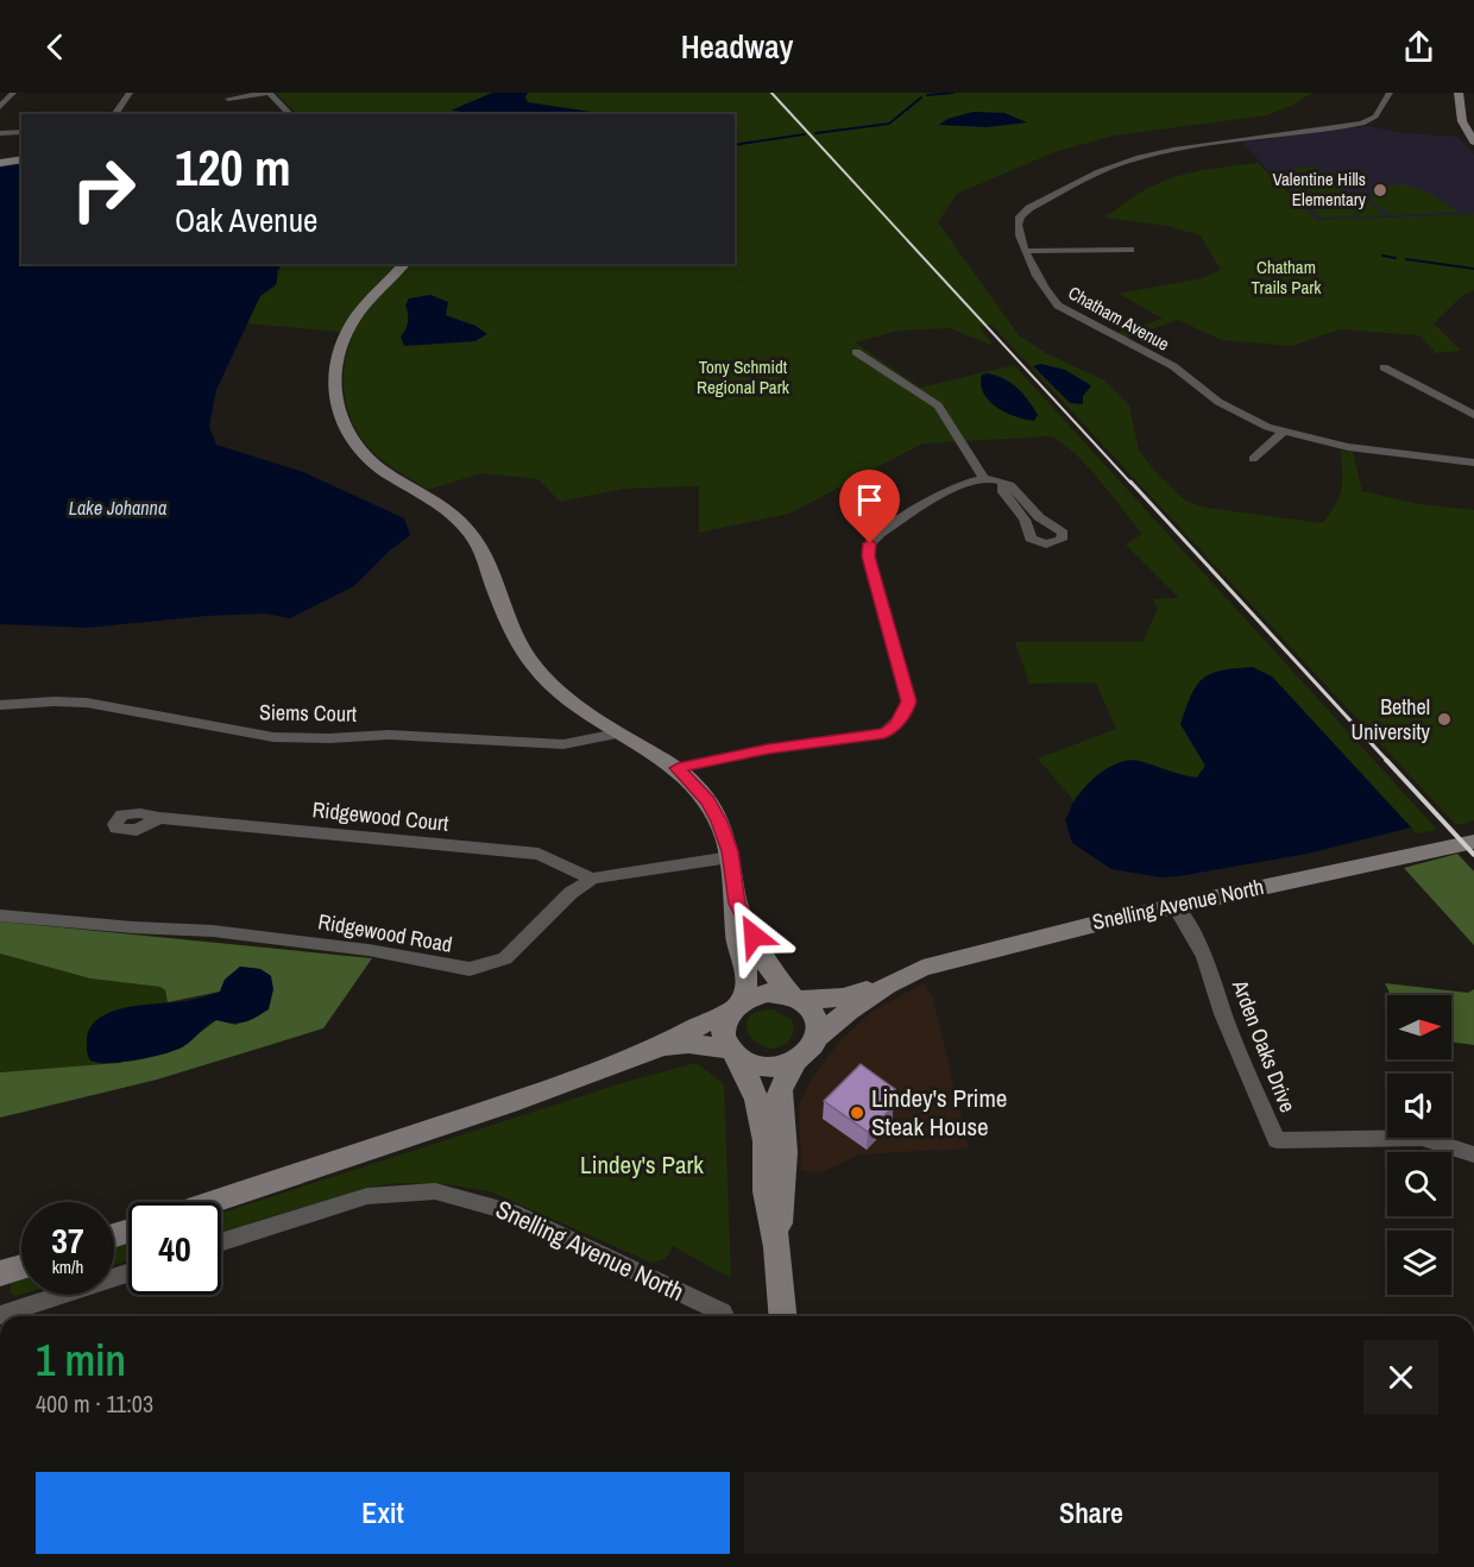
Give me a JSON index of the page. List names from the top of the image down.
{
  "streets": {
    "street": [
      "Chatham Avenue",
      "Siems Court",
      "Ridgewood Court",
      "Snelling Avenue North",
      "Ridgewood Road",
      "Arden Oaks Drive"
    ]
  },
  "crossings": [
    ["Ridgewood Court", "Ridgewood Road"],
    ["Snelling Avenue North", "Arden Oaks Drive"]
  ],
  "water": ["Lake Johanna"],
  "parks": ["Chatham Trails Park", "Tony Schmidt Regional Park", "Lindey's Park"],
  "places": ["Valentine Hills Elementary", "Bethel University", "Lindey's Prime Steak House"],
  "north": "right",
  "page": {
    "header": "Headway",
    "turn": ["120 m", "Oak Avenue"],
    "speed": "37 km/h",
    "limit": "40",
    "heading": ["1 min", "400 m · 11:03"],
    "buttons": ["Exit", "Share"]
  }
}
